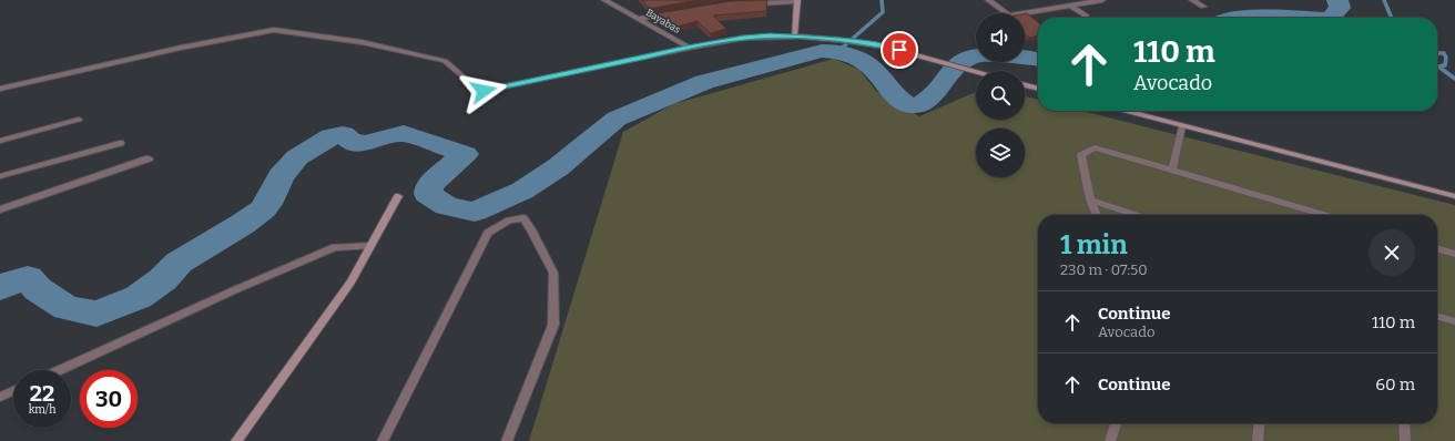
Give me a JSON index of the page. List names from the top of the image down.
{
  "streets": {
    "street": ["Bayabas"]
  },
  "page": {
    "turn": ["110 m", "Avocado"],
    "heading": ["1 min", "230 m · 07:50"],
    "list": [
      {
        "name": "Continue",
        "note": "Avocado",
        "value": "110 m"
      },
      {
        "name": "Continue",
        "value": "60 m"
      }
    ],
    "speed": "22 km/h",
    "limit": "30"
  }
}
